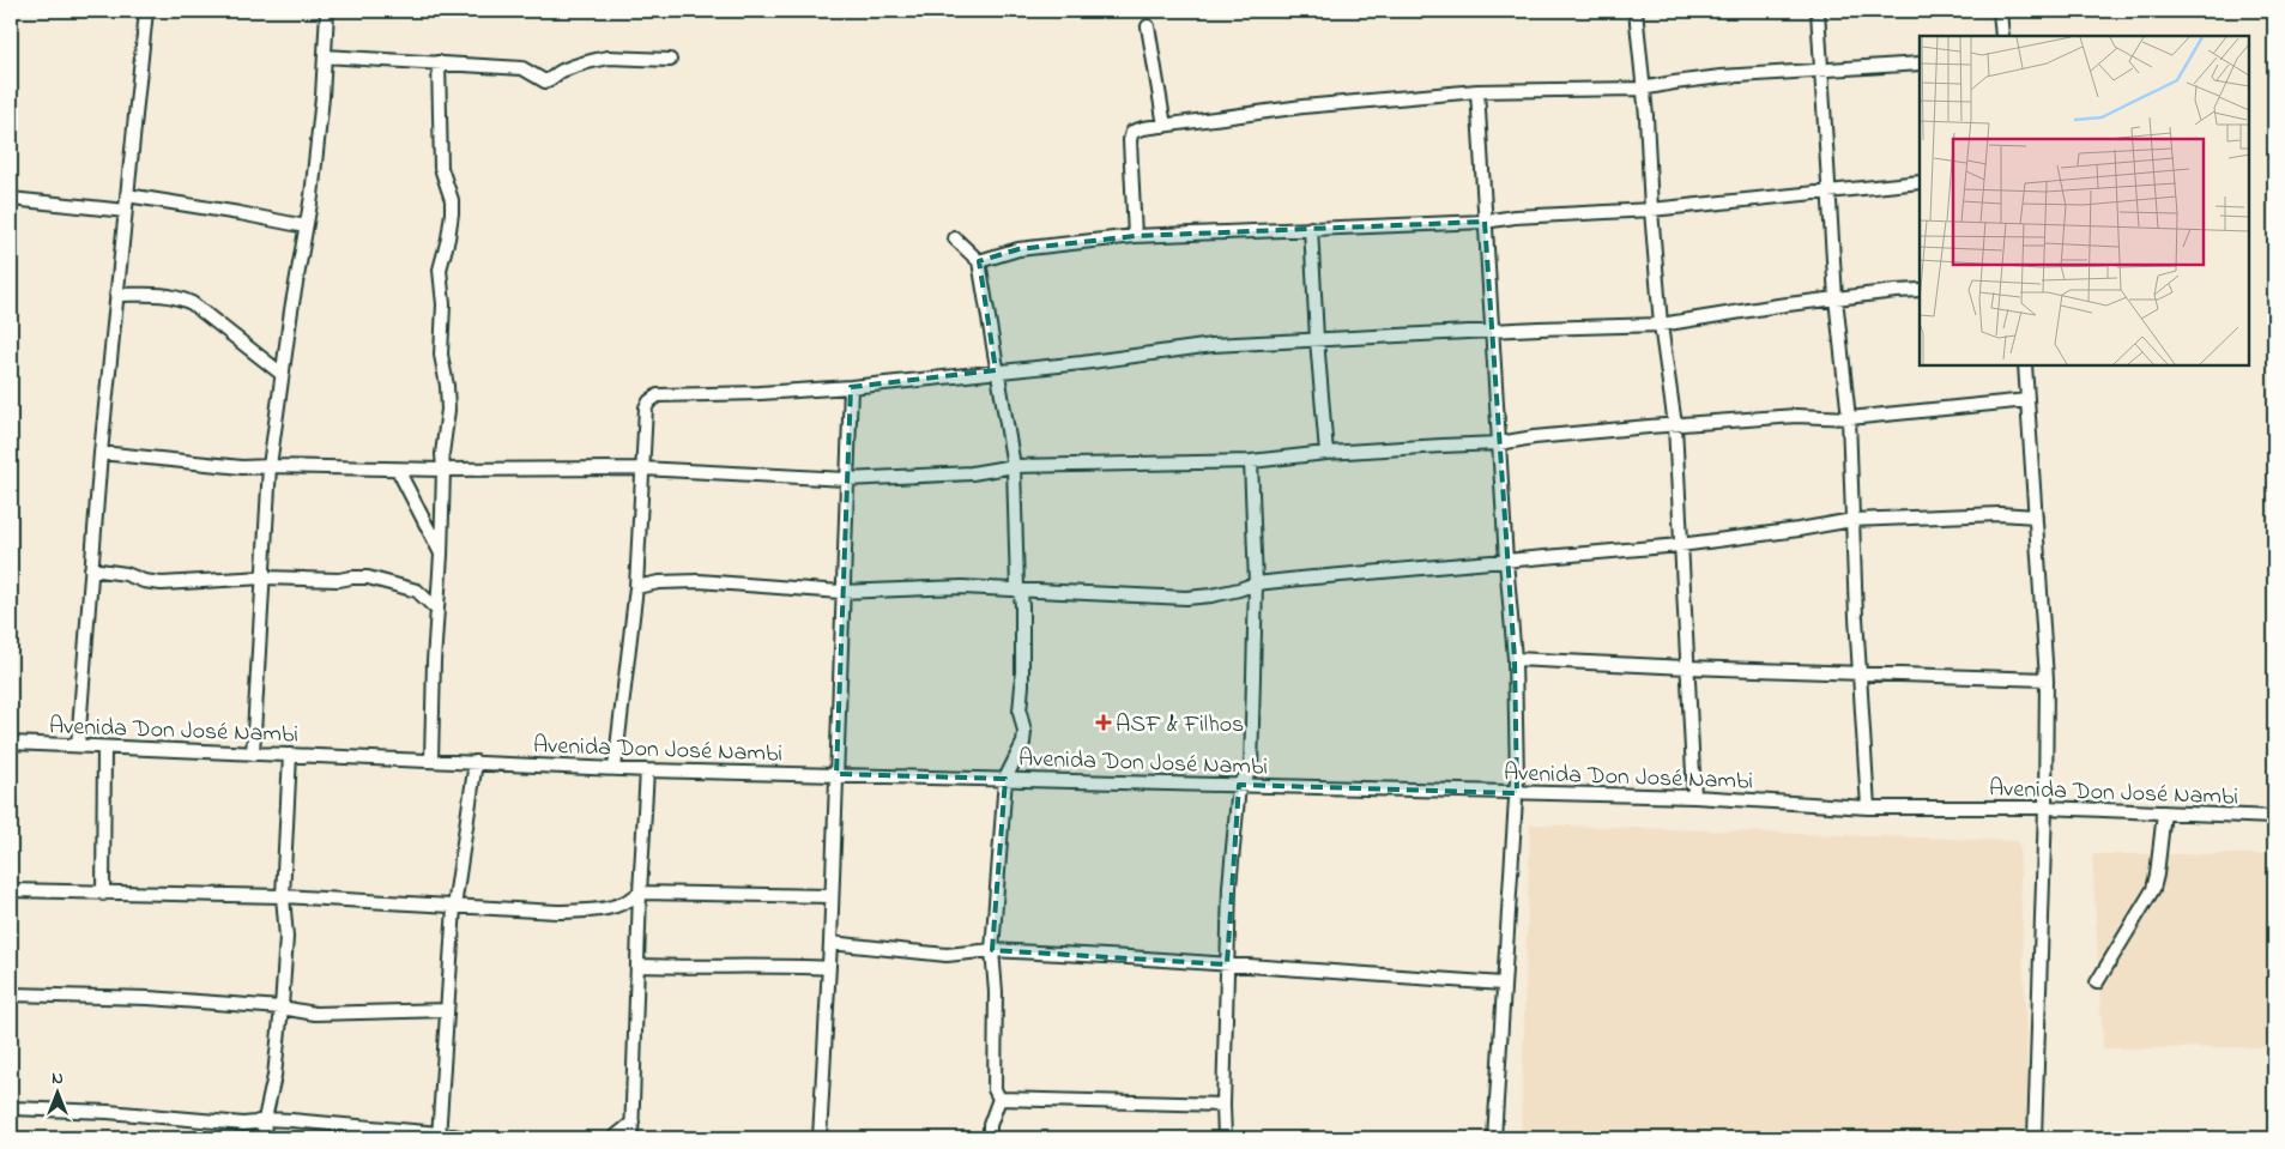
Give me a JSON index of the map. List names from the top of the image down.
{
  "streets": {
    "street": ["Avenida Don José Nambi"]
  },
  "places": {
    "health": ["ASF & Filhos"]
  },
  "north": "top"
}
